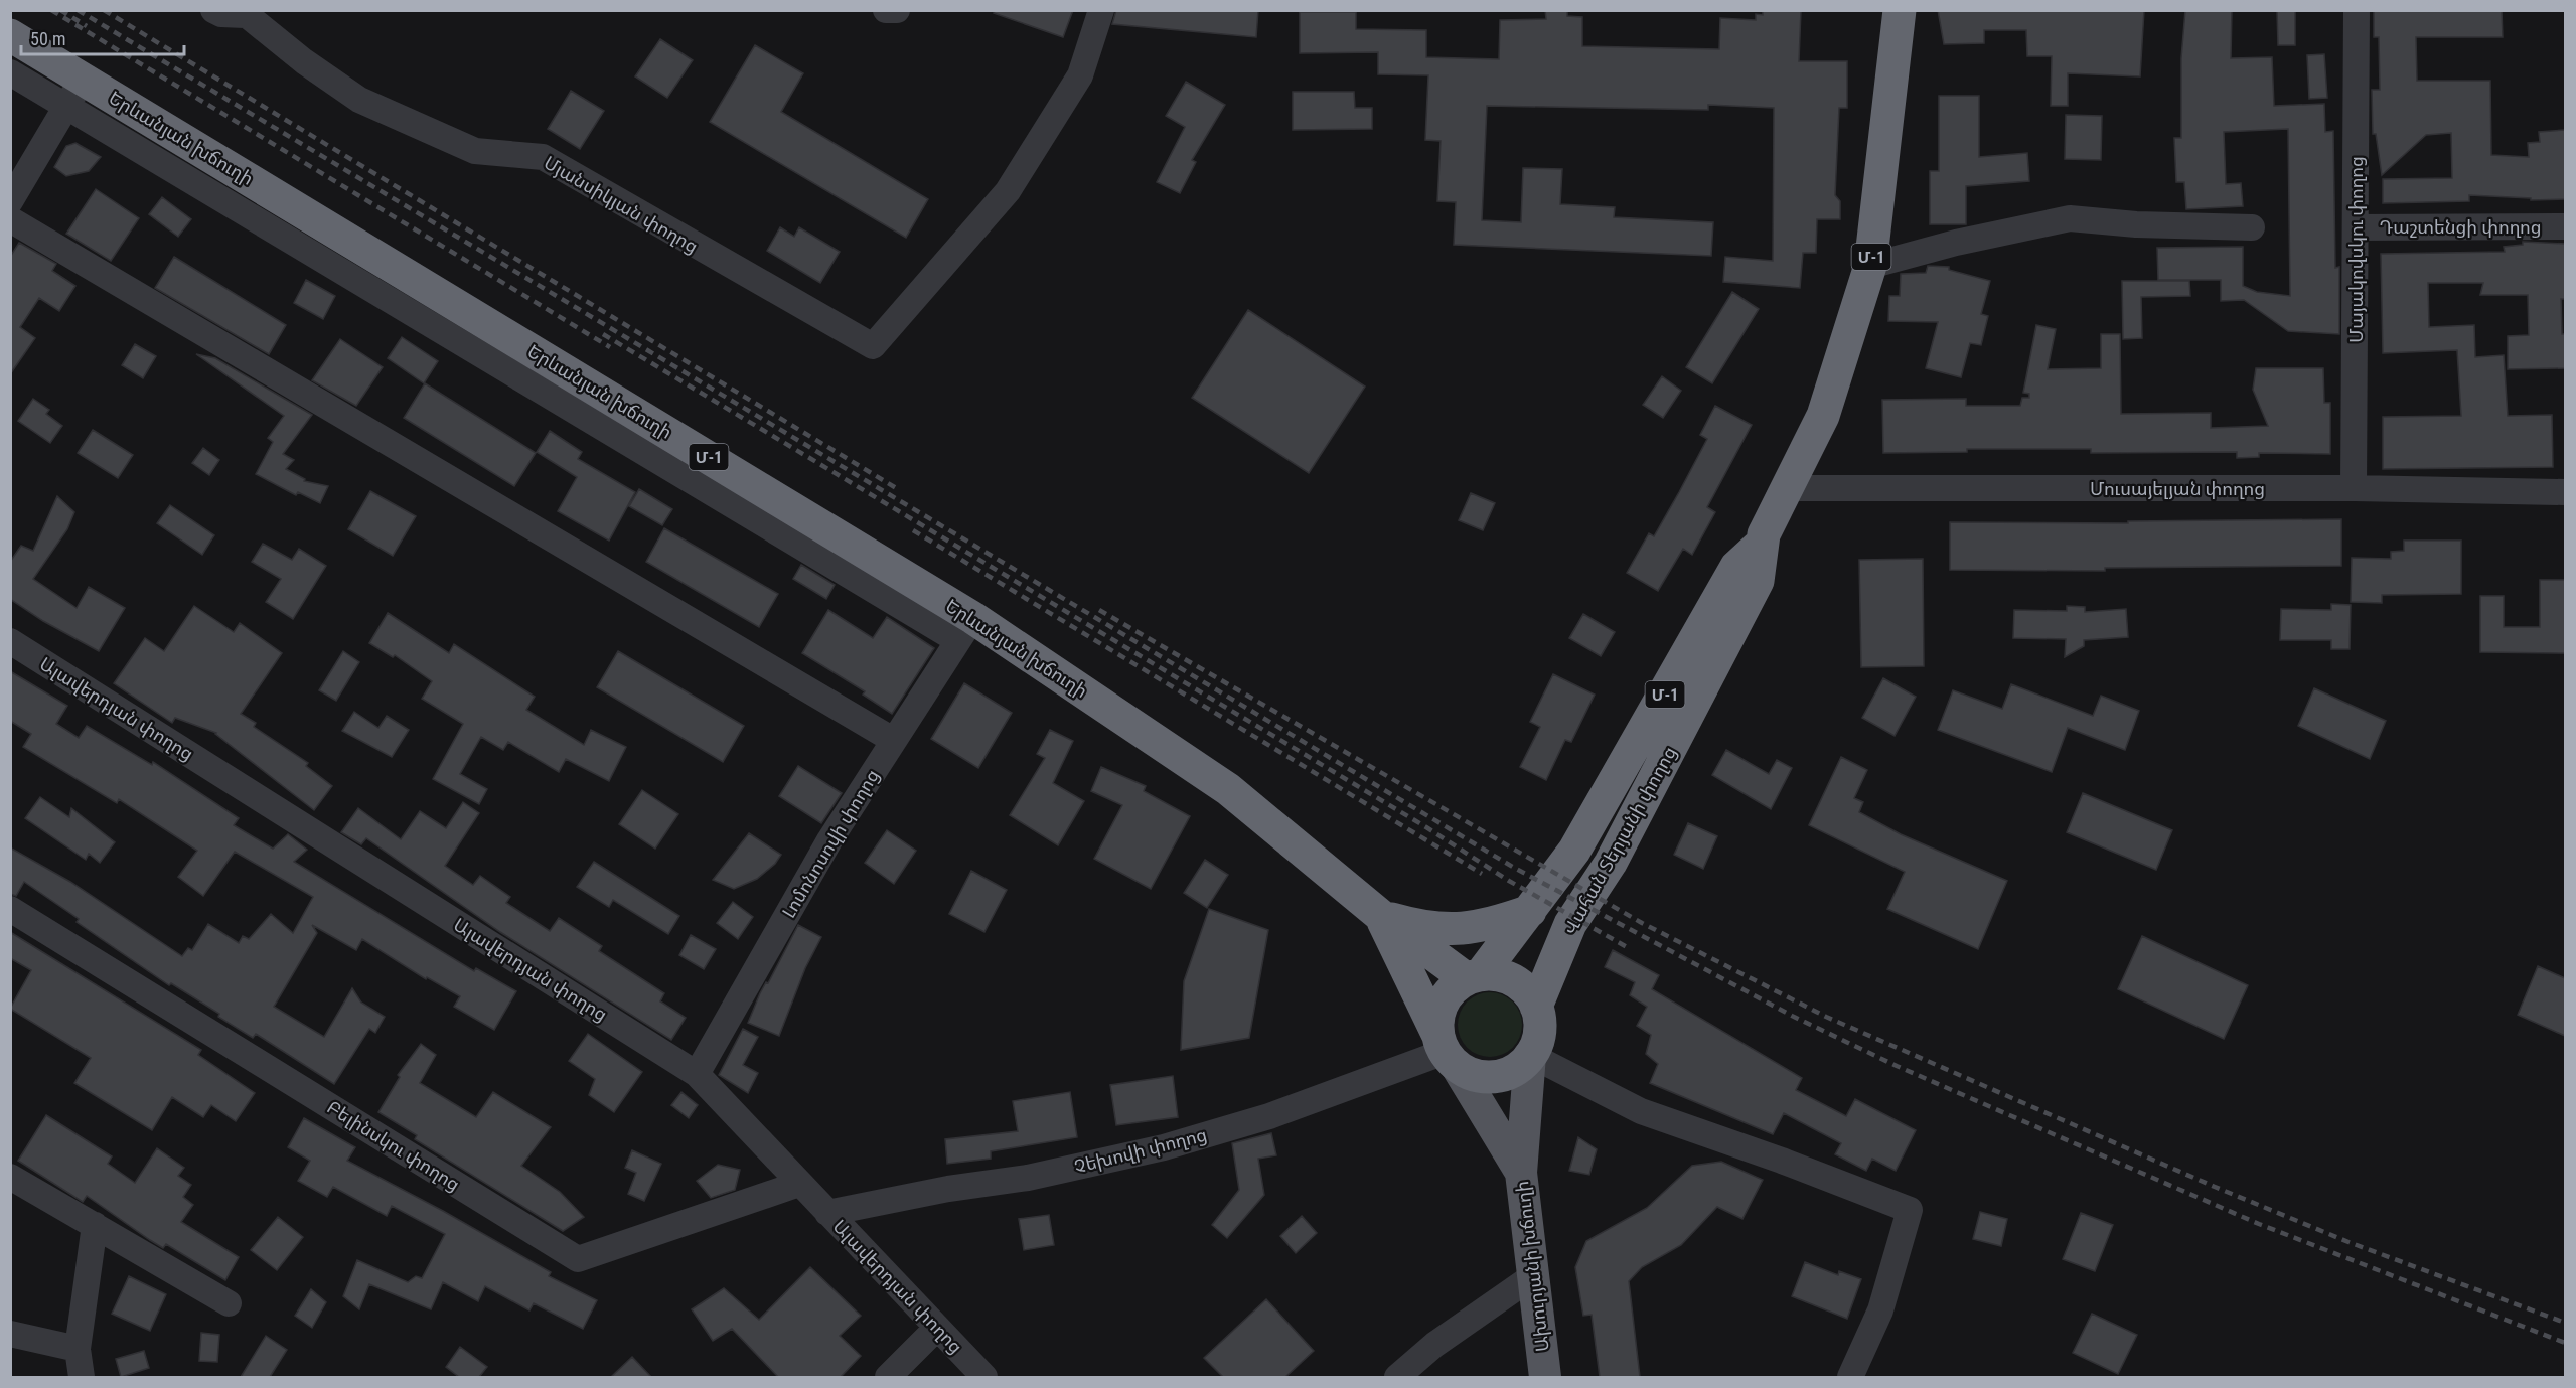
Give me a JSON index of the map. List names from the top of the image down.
{
  "streets": {
    "highway": ["Երևանյան խճուղի", "Մ-1", "Վահան Տերյանի փողոց"],
    "main road": ["Ախուրյանի խճուղի"],
    "street": [
      "Մյանսիկյան փողոց",
      "Դաշտենցի փողոց",
      "Մայակովսկու փողոց",
      "Մուսայելյան փողոց",
      "Ալավերդյան փողոց",
      "Լոմոնոսովի փողոց",
      "Բելինսկու փողոց",
      "Չեխովի փողոց"
    ]
  },
  "crossings": [
    ["Երևանյան խճուղի", "Վահան Տերյանի փողոց"],
    ["Երևանյան խճուղի", "Լոմոնոսովի փողոց"],
    ["Երևանյան խճուղի", "Չեխովի փողոց"],
    ["Երևանյան խճուղի", "Ախուրյանի խճուղի"],
    ["Դաշտենցի փողոց", "Մայակովսկու փողոց"],
    ["Մայակովսկու փողոց", "Մուսայելյան փողոց"],
    ["Մուսայելյան փողոց", "Վահան Տերյանի փողոց"],
    ["Ալավերդյան փողոց", "Լոմոնոսովի փողոց"],
    ["Ալավերդյան փողոց", "Բելինսկու փողոց"],
    ["Ալավերդյան փողոց", "Չեխովի փողոց"],
    ["Վահան Տերյանի փողոց", "Չեխովի փողոց"],
    ["Վահան Տերյանի փողոց", "Ախուրյանի խճուղի"],
    ["Չեխովի փողոց", "Ախուրյանի խճուղի"]
  ],
  "scale_bar": "50 m"
}
